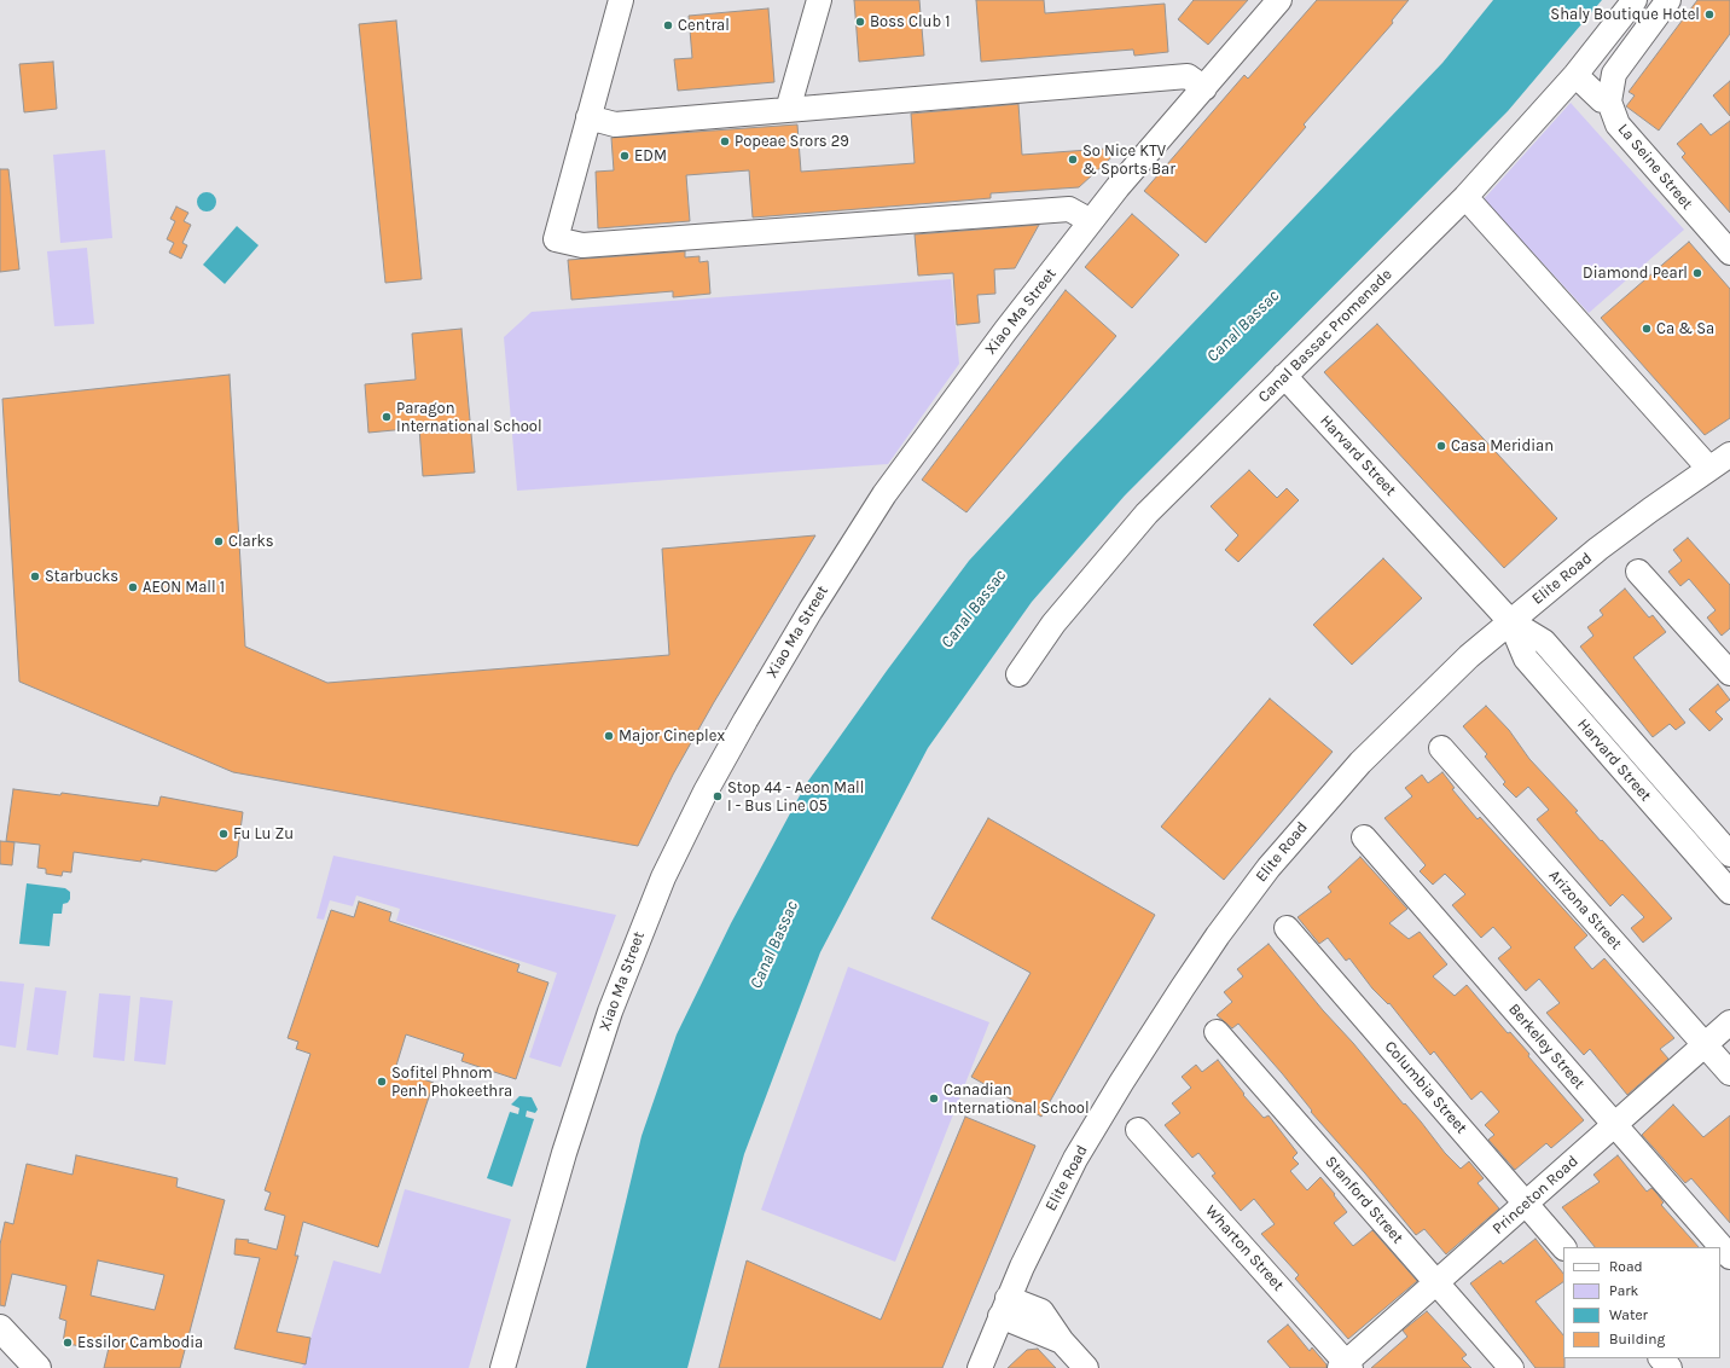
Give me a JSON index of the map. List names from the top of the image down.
{
  "streets": {
    "street": [
      "La Seine Street",
      "Xiao Ma Street",
      "Canal Bassac Promenade",
      "Harvard Street",
      "Elite Road",
      "Arizona Street",
      "Berkeley Street",
      "Columbia Street",
      "Princeton Road",
      "Stanford Street",
      "Wharton Street"
    ]
  },
  "crossings": [
    ["Canal Bassac Promenade", "Harvard Street"],
    ["Harvard Street", "Elite Road"],
    ["Arizona Street", "Princeton Road"],
    ["Berkeley Street", "Princeton Road"],
    ["Columbia Street", "Princeton Road"],
    ["Princeton Road", "Stanford Street"],
    ["Princeton Road", "Wharton Street"]
  ],
  "water": ["Canal Bassac"],
  "places": [
    "Shaly Boutique Hotel",
    "Boss Club 1",
    "Central",
    "Popeae Srors 29",
    "EDM",
    "So Nice KTV & Sports Bar",
    "Diamond Pearl",
    "Ca & Sa",
    "Paragon International School",
    "Casa Meridian",
    "Clarks",
    "Starbucks",
    "AEON Mall 1",
    "Major Cineplex",
    "Stop 44 - Aeon Mall I - Bus Line 05",
    "Fu Lu Zu",
    "Sofitel Phnom Penh Phokeethra",
    "Canadian International School",
    "Essilor Cambodia"
  ],
  "legend": [
    "Road",
    "Park",
    "Water",
    "Building"
  ]
}
